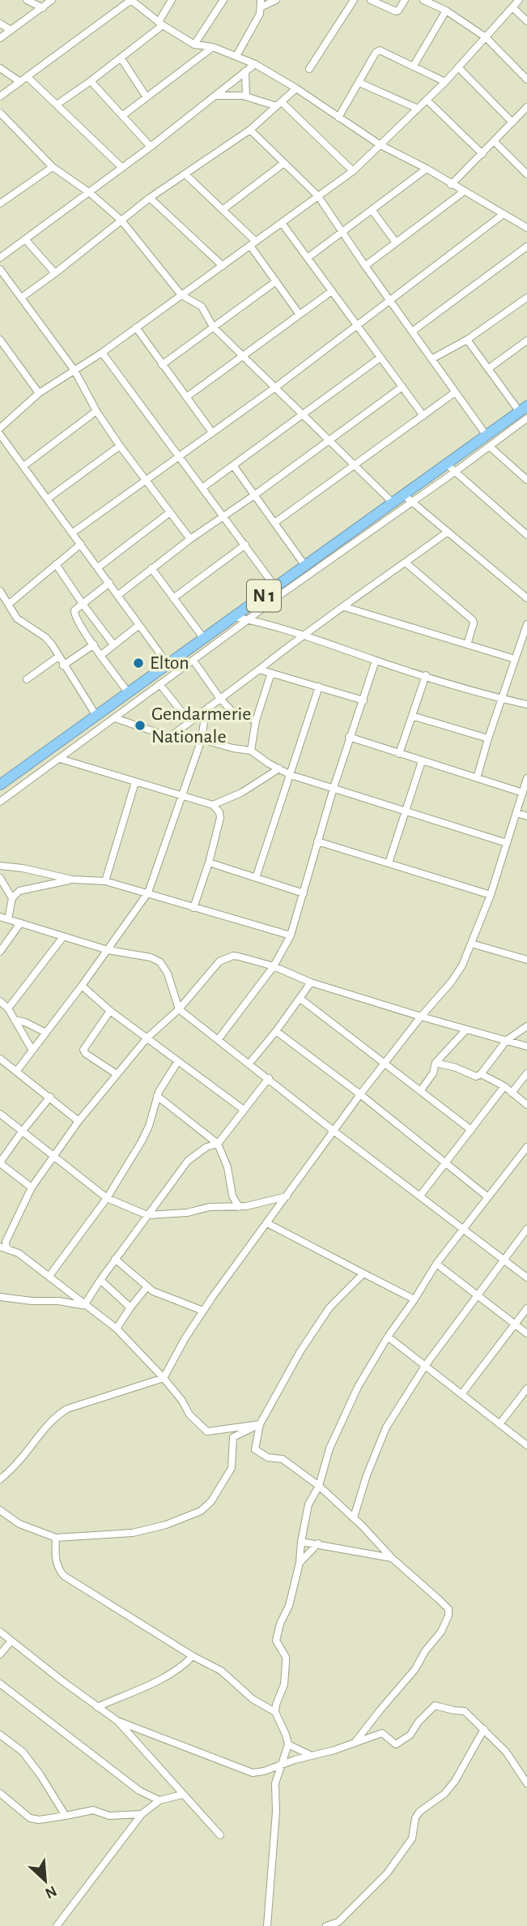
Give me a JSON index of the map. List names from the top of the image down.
{
  "streets": {
    "highway": ["N 1"]
  },
  "places": ["Elton", "Gendarmerie Nationale"],
  "north": "bottom right"
}
